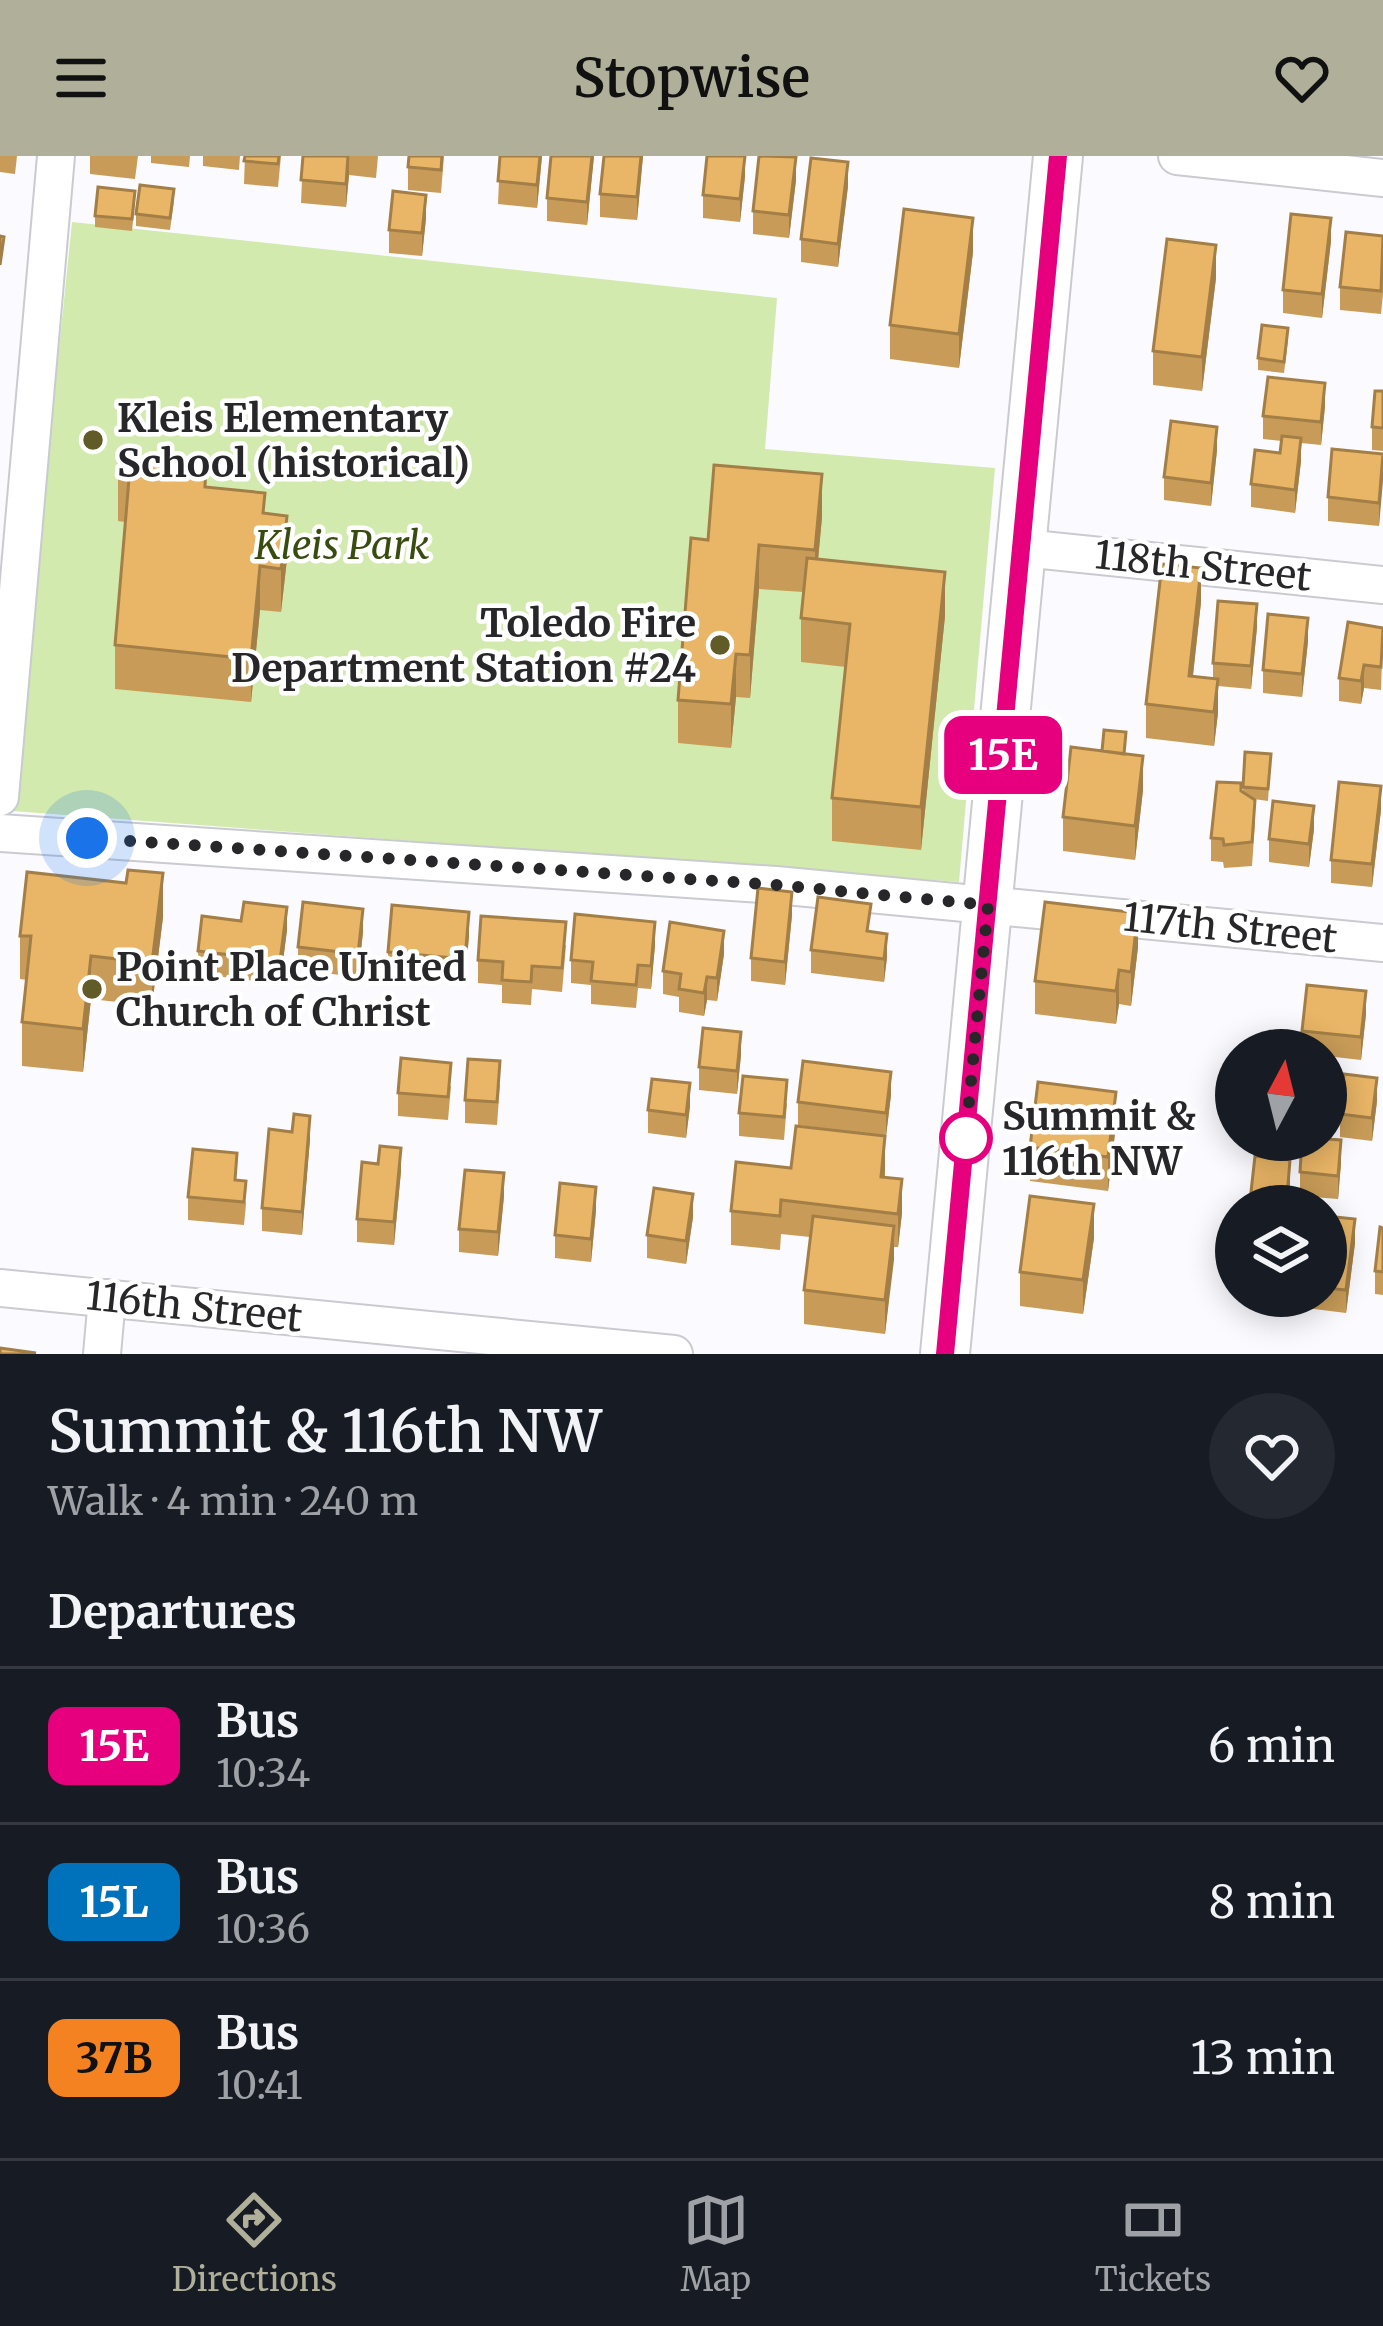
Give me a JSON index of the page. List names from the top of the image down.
{
  "streets": {
    "street": ["118th Street", "117th Street", "116th Street"]
  },
  "parks": ["Kleis Park"],
  "places": [
    "Kleis Elementary School (historical)",
    "Toledo Fire Department Station #24",
    "Point Place United Church of Christ",
    "Summit & 116th NW"
  ],
  "lines": ["bus line 15E"],
  "north": "top",
  "page": {
    "header": "Stopwise",
    "on_map": "15E",
    "heading": [
      ["Summit & 116th NW", "Walk · 4 min · 240 m"],
      "Departures"
    ],
    "list": [
      {
        "mark": "15E",
        "name": "Bus",
        "note": "10:34",
        "value": "6 min"
      },
      {
        "mark": "15L",
        "name": "Bus",
        "note": "10:36",
        "value": "8 min"
      },
      {
        "mark": "37B",
        "name": "Bus",
        "note": "10:41",
        "value": "13 min"
      }
    ],
    "tabs": ["Directions", "Map", "Tickets"]
  }
}
